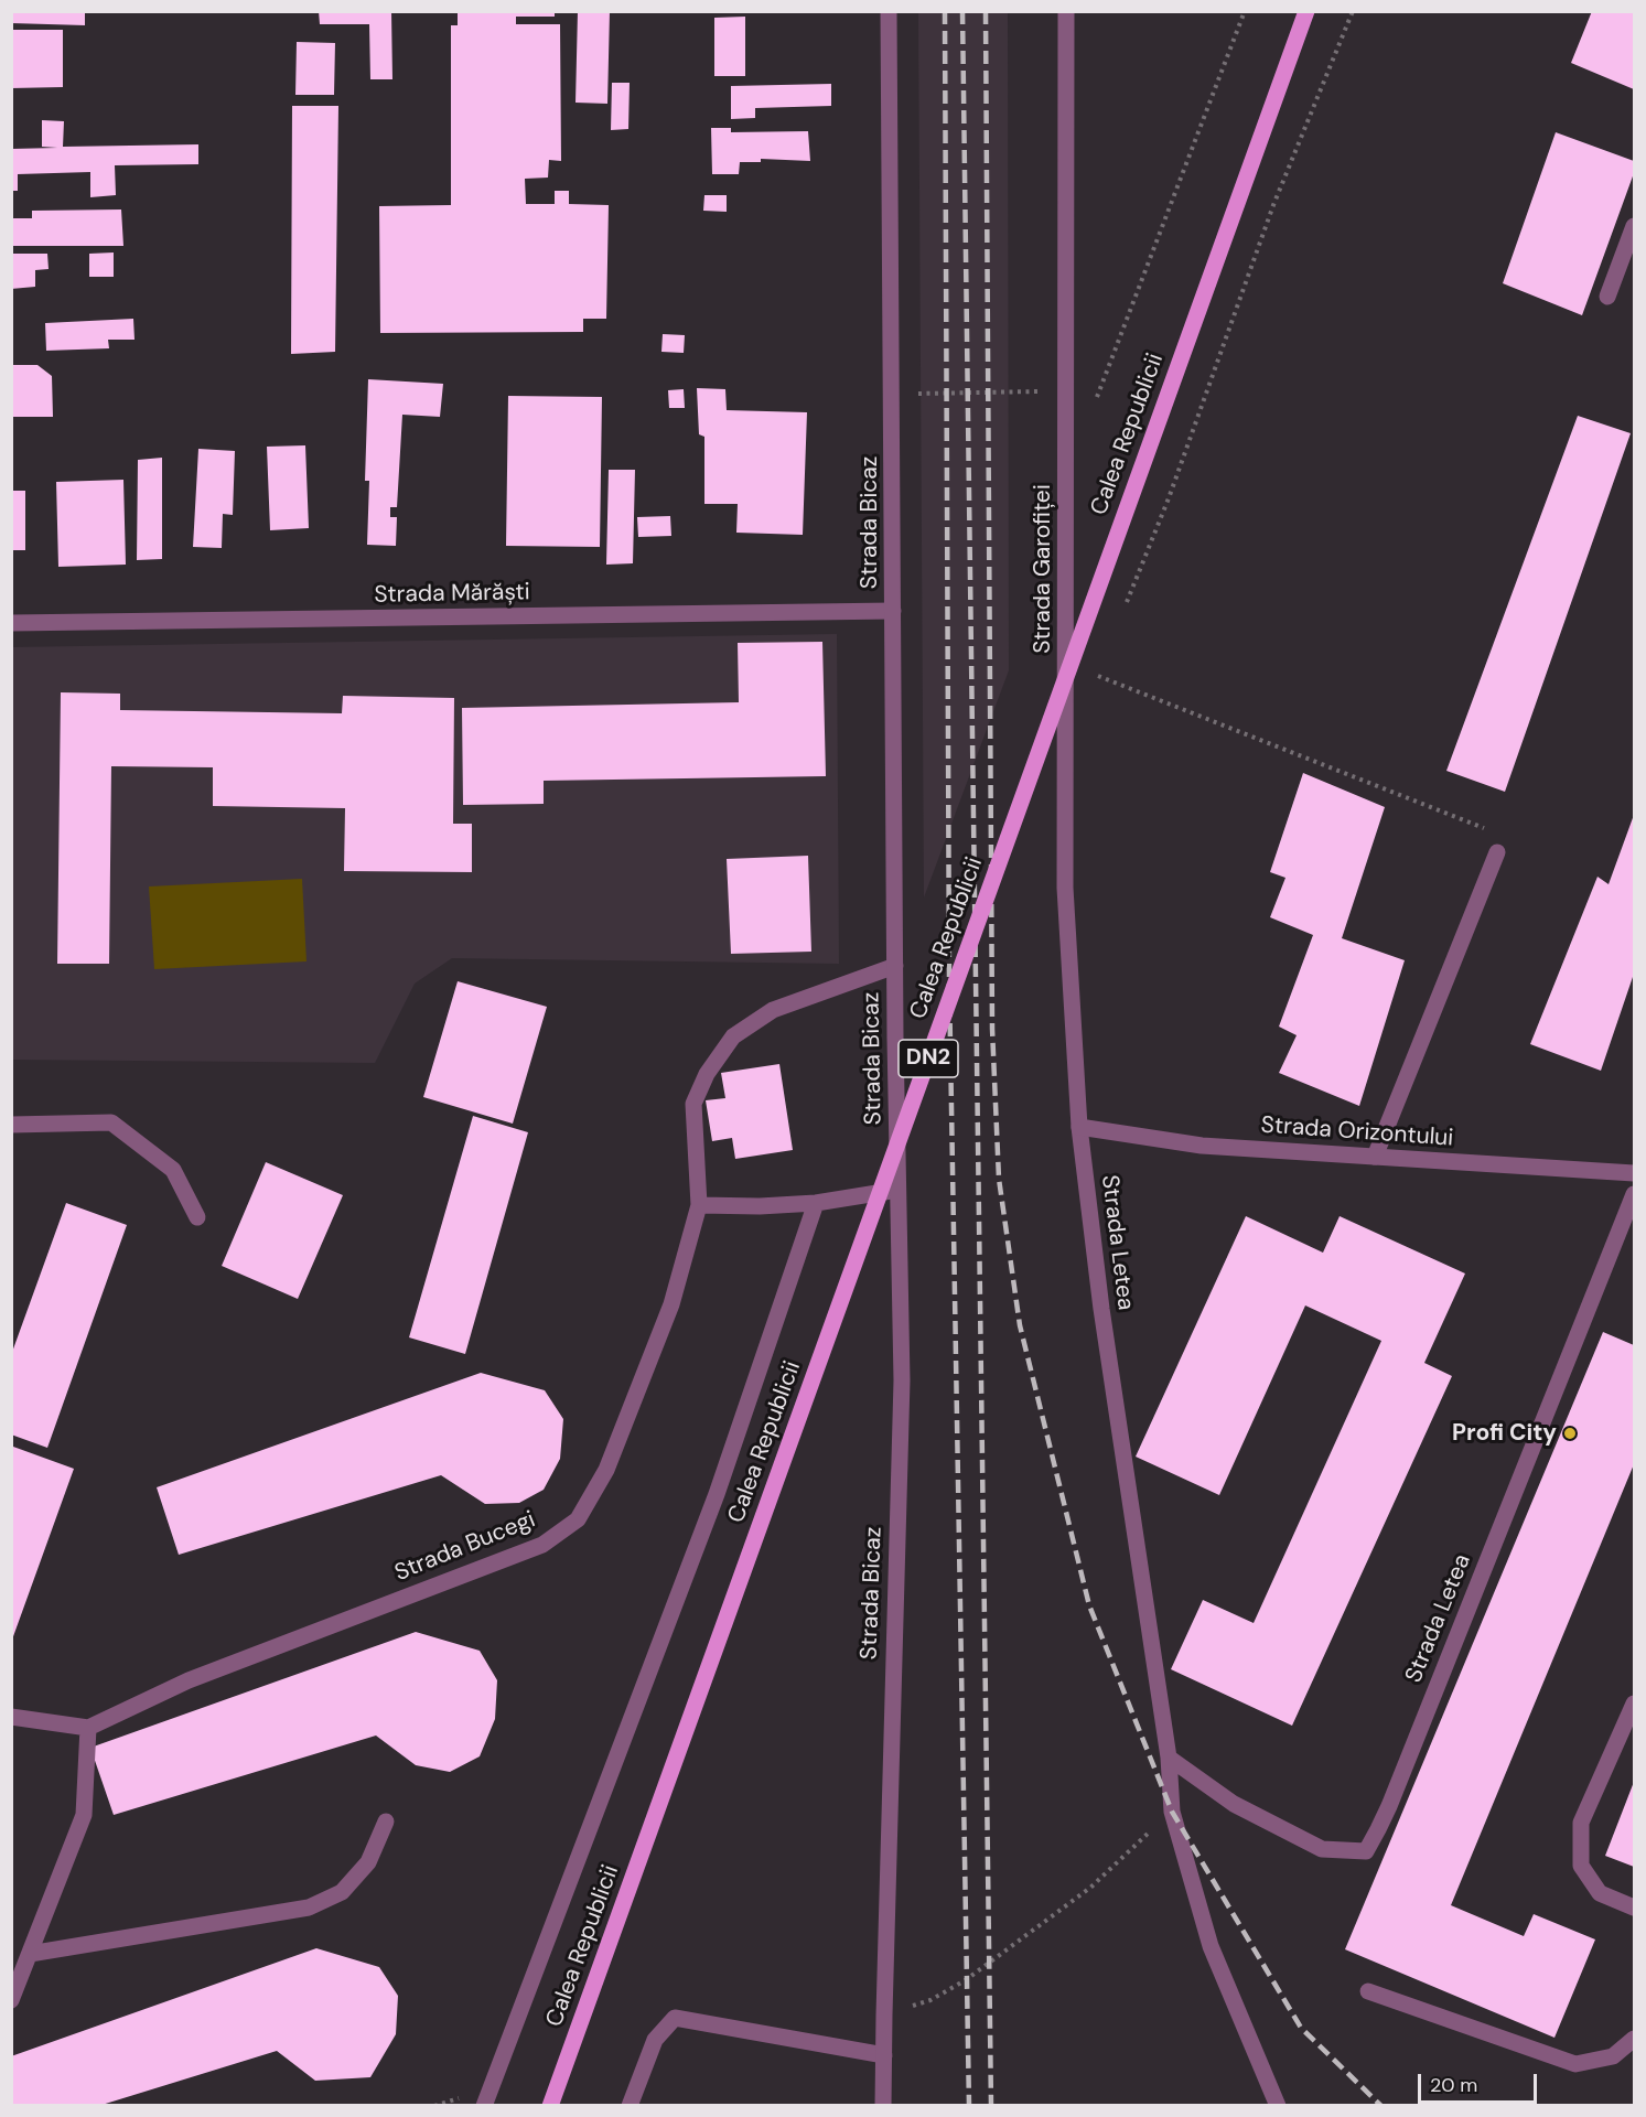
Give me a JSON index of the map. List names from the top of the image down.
{
  "streets": {
    "main road": ["Calea Republicii", "DN2"],
    "street": [
      "Strada Bicaz",
      "Strada Garofiței",
      "Strada Mărăști",
      "Strada Orizontului",
      "Strada Letea",
      "Strada Bucegi"
    ]
  },
  "crossings": [
    ["Strada Bicaz", "Strada Mărăști"],
    ["Strada Bicaz", "Strada Bucegi"],
    ["Strada Garofiței", "Strada Orizontului"],
    ["Strada Garofiței", "Strada Letea"],
    ["Strada Orizontului", "Strada Letea"]
  ],
  "places": ["Profi City"],
  "scale_bar": "20 m"
}
